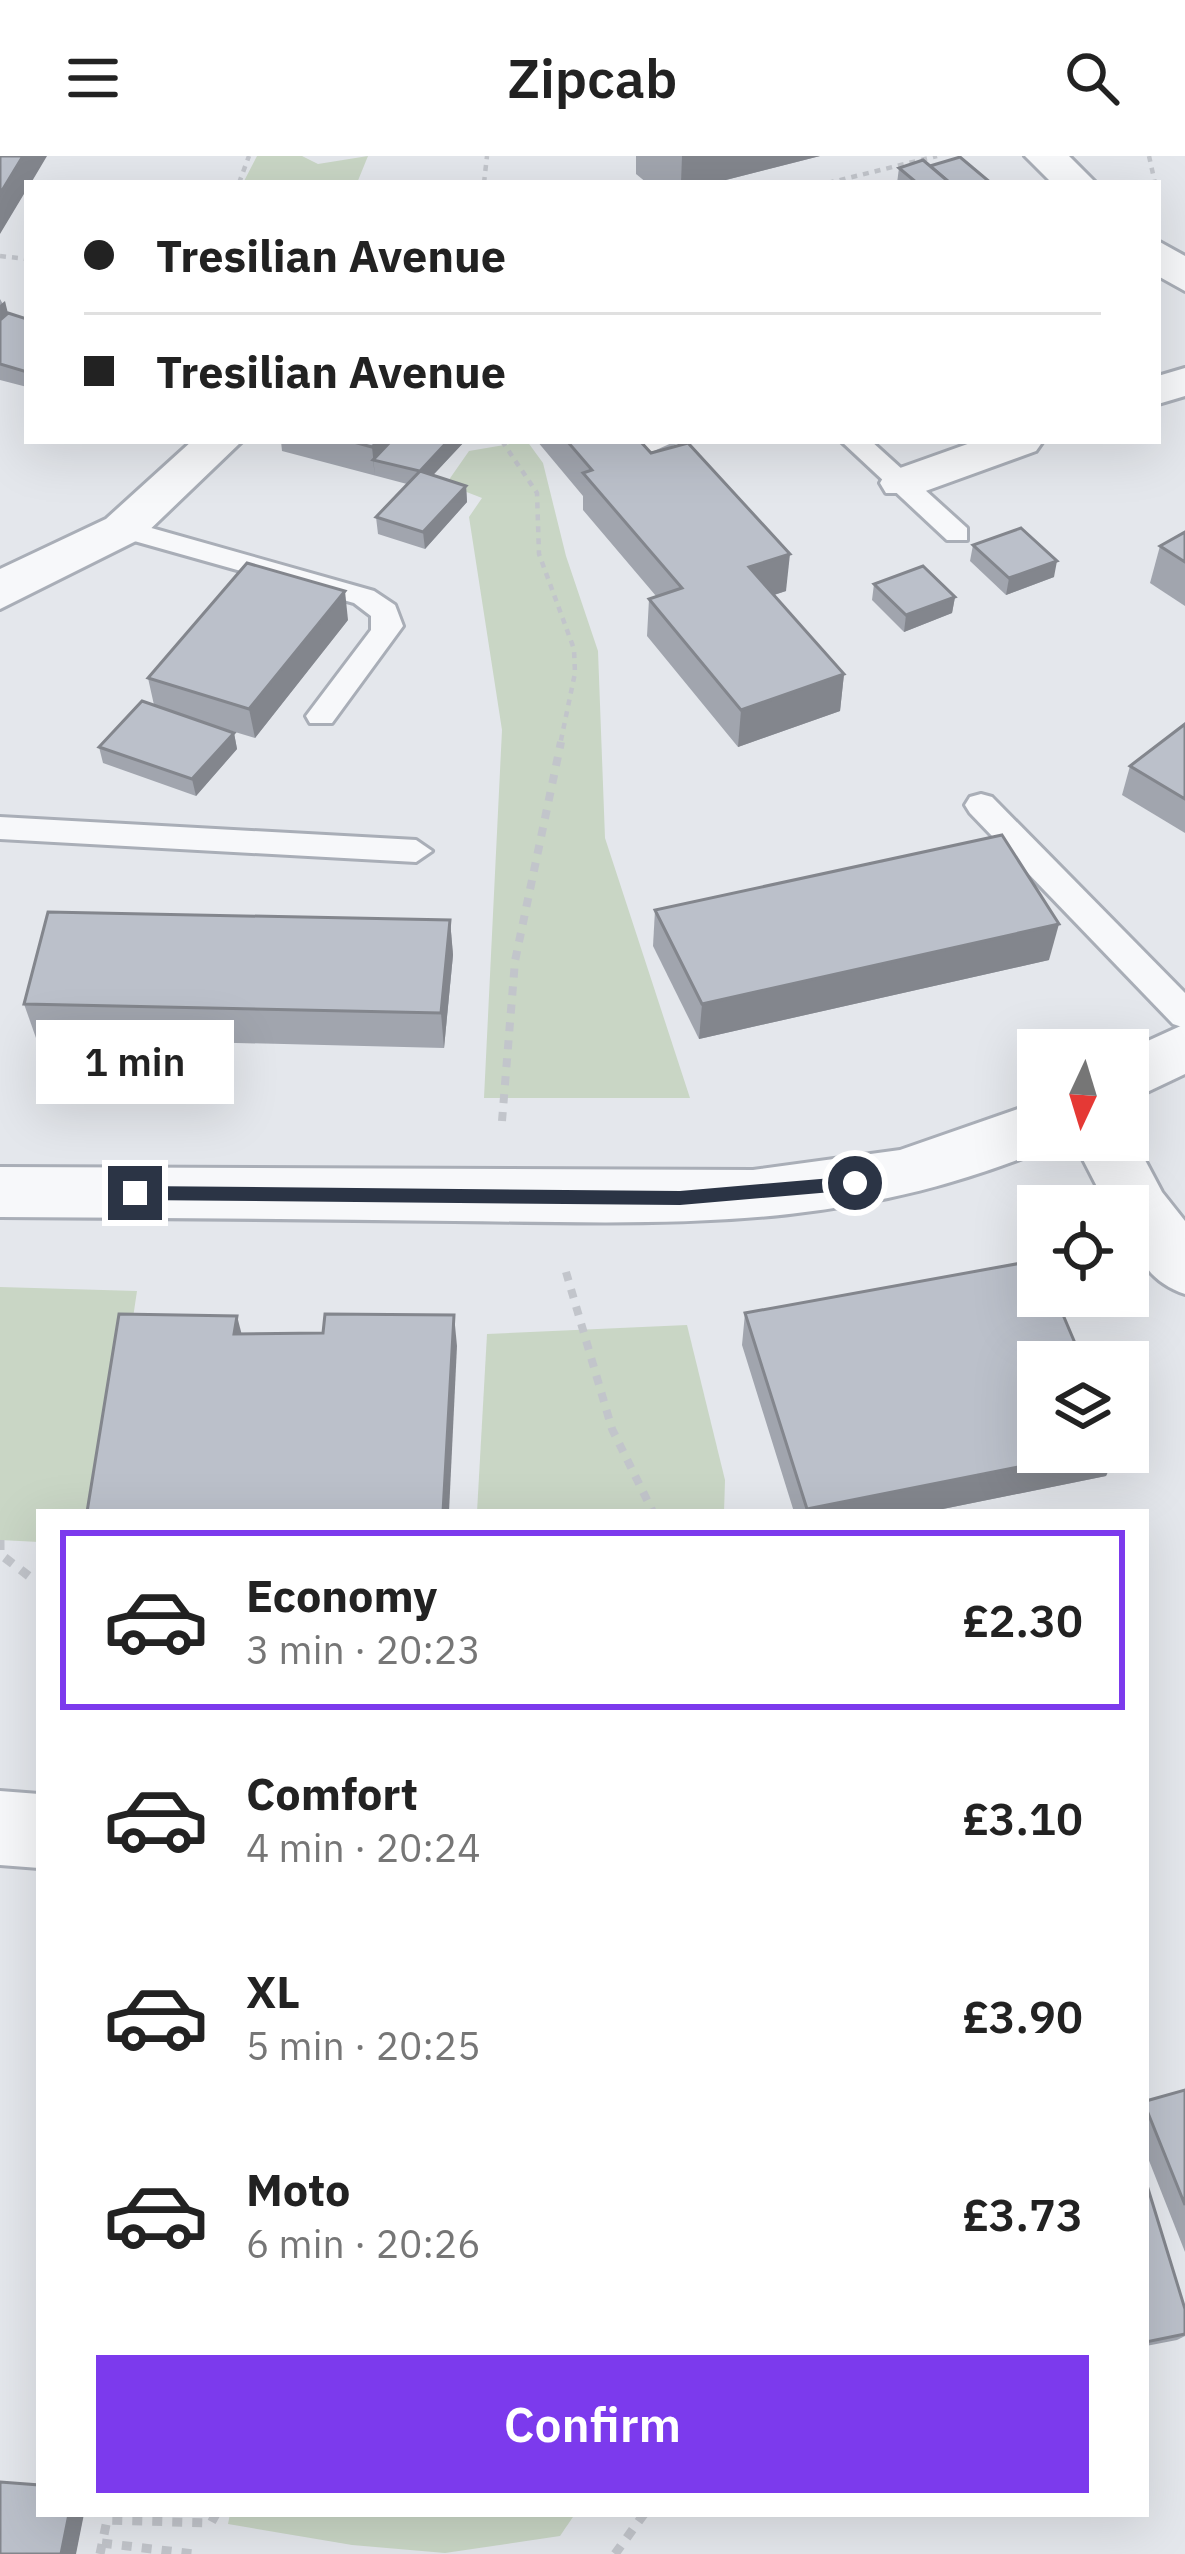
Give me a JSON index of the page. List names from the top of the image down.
{
  "north": "bottom",
  "page": {
    "header": "Zipcab",
    "banner": ["Tresilian Avenue", "Tresilian Avenue"],
    "bubble": "1 min",
    "list": [
      {
        "name": "Economy",
        "note": "3 min · 20:23",
        "value": "£2.30"
      },
      {
        "name": "Comfort",
        "note": "4 min · 20:24",
        "value": "£3.10"
      },
      {
        "name": "XL",
        "note": "5 min · 20:25",
        "value": "£3.90"
      },
      {
        "name": "Moto",
        "note": "6 min · 20:26",
        "value": "£3.73"
      }
    ],
    "buttons": "Confirm"
  }
}
